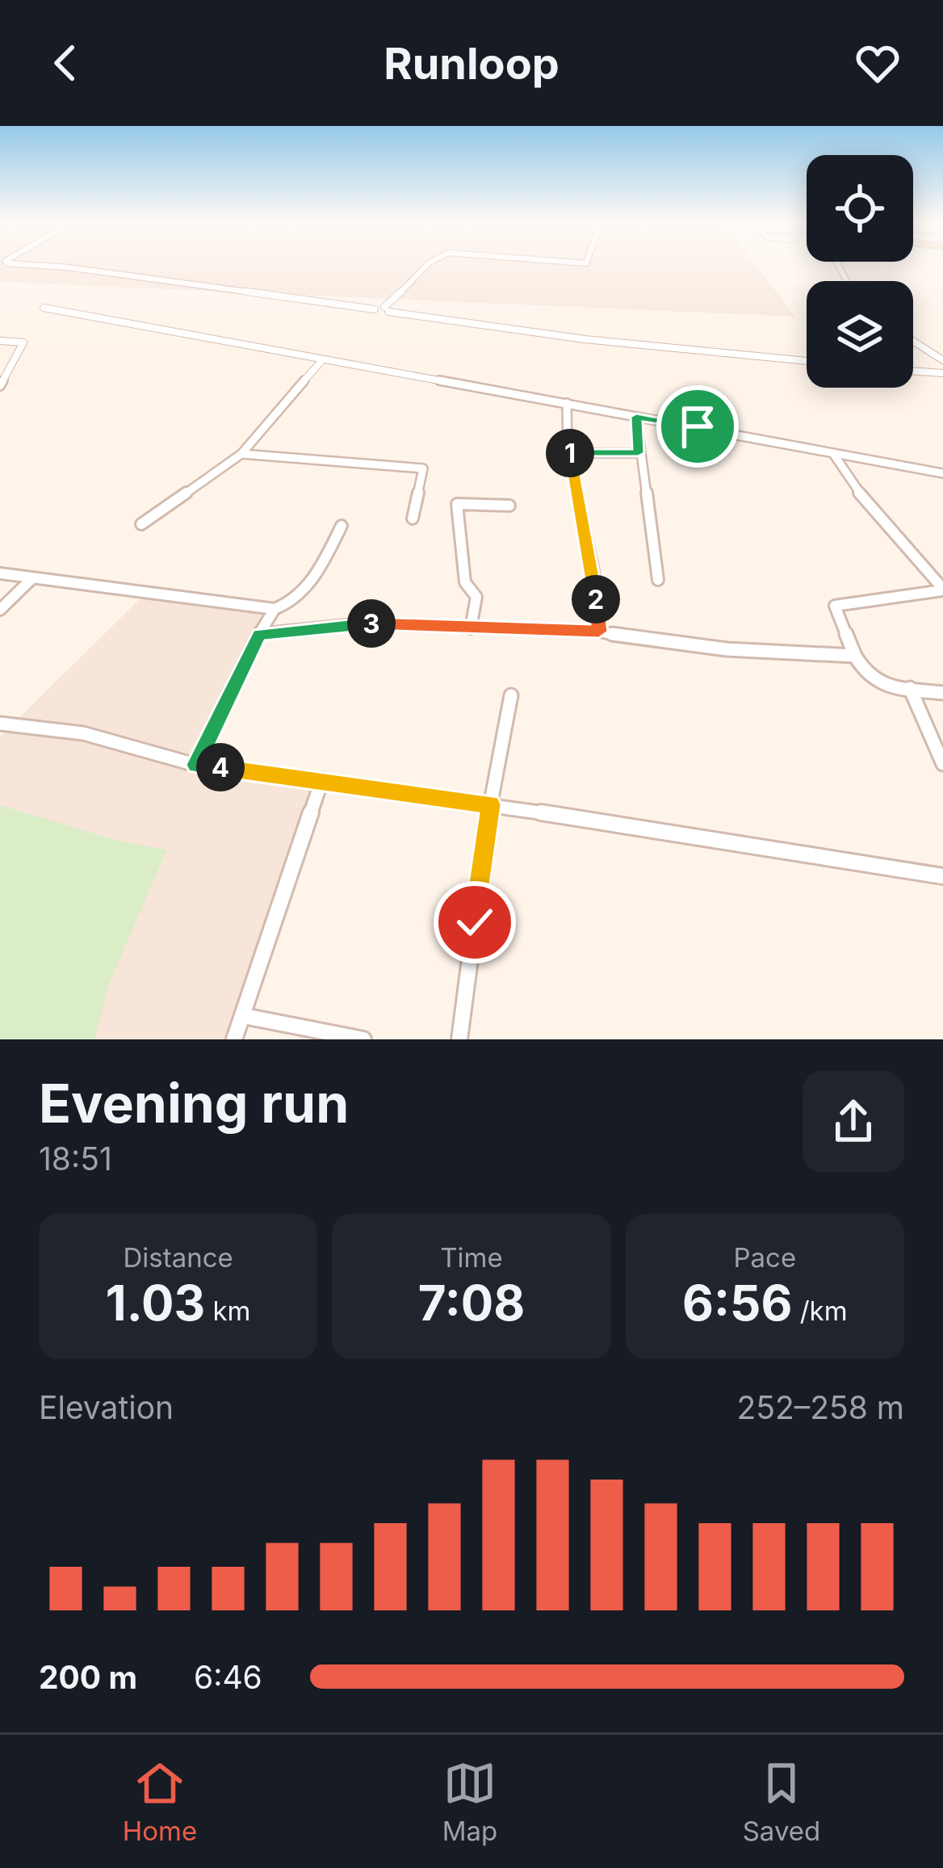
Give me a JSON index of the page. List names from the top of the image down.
{
  "page": {
    "header": "Runloop",
    "pins": [
      "1",
      "2",
      "3",
      "4"
    ],
    "heading": ["Evening run", "18:51"],
    "stats": [
      ["Distance", "1.03 km"],
      ["Time", "7:08"],
      ["Pace", "6:56 /km"]
    ],
    "chart": ["Elevation", "252–258 m"],
    "list": [
      {
        "name": "200 m",
        "note": "6:46"
      }
    ],
    "tabs": ["Home", "Map", "Saved"]
  }
}
